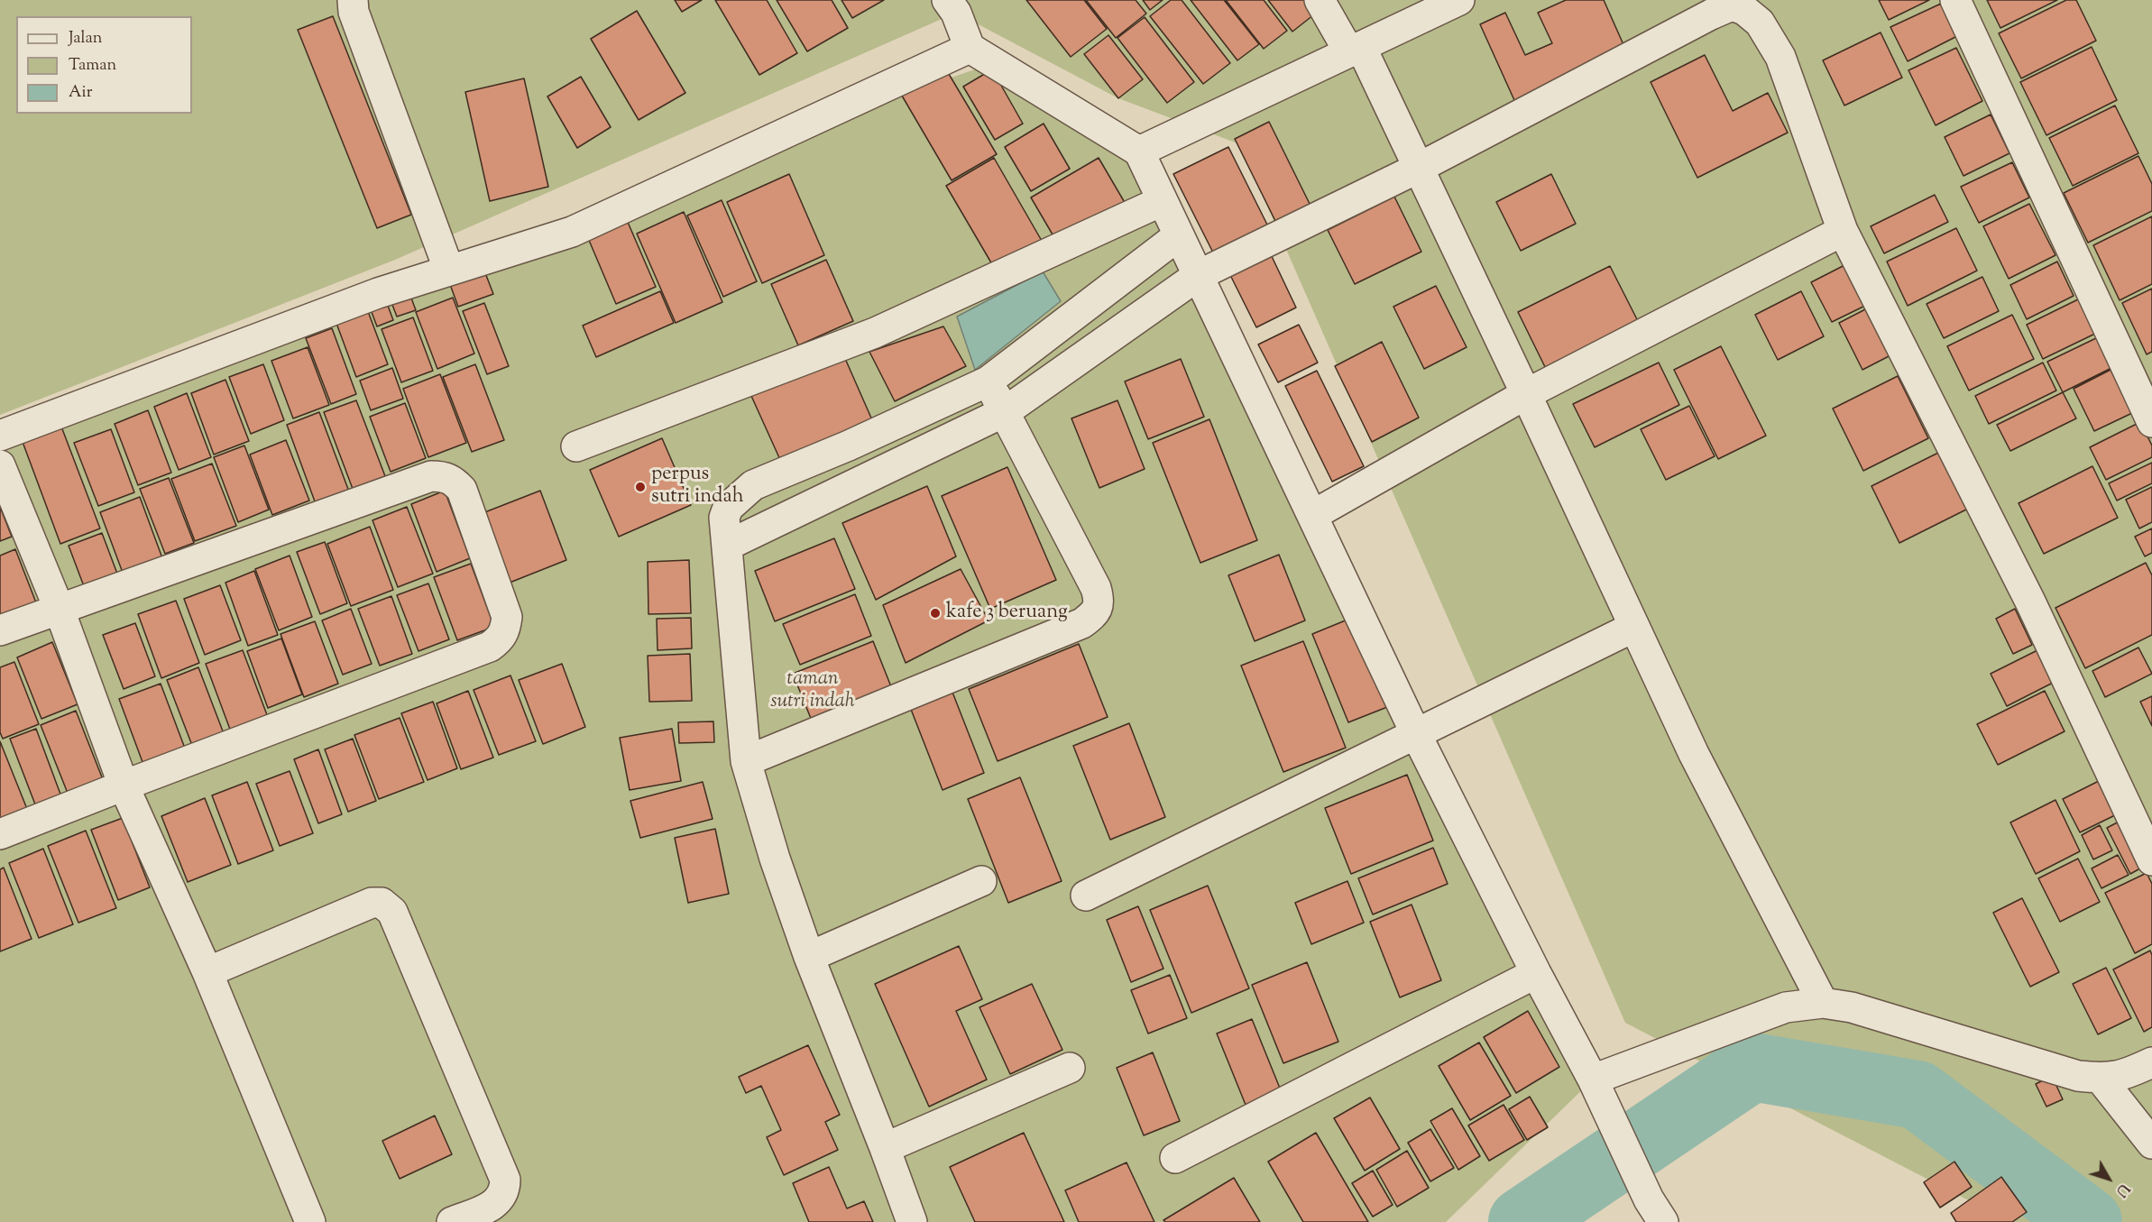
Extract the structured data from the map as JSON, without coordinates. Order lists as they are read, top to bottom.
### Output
{
  "parks": ["taman sutri indah"],
  "places": ["perpus sutri indah", "kafe 3 beruang"],
  "legend": ["Jalan", "Taman", "Air"],
  "north": "bottom right"
}
